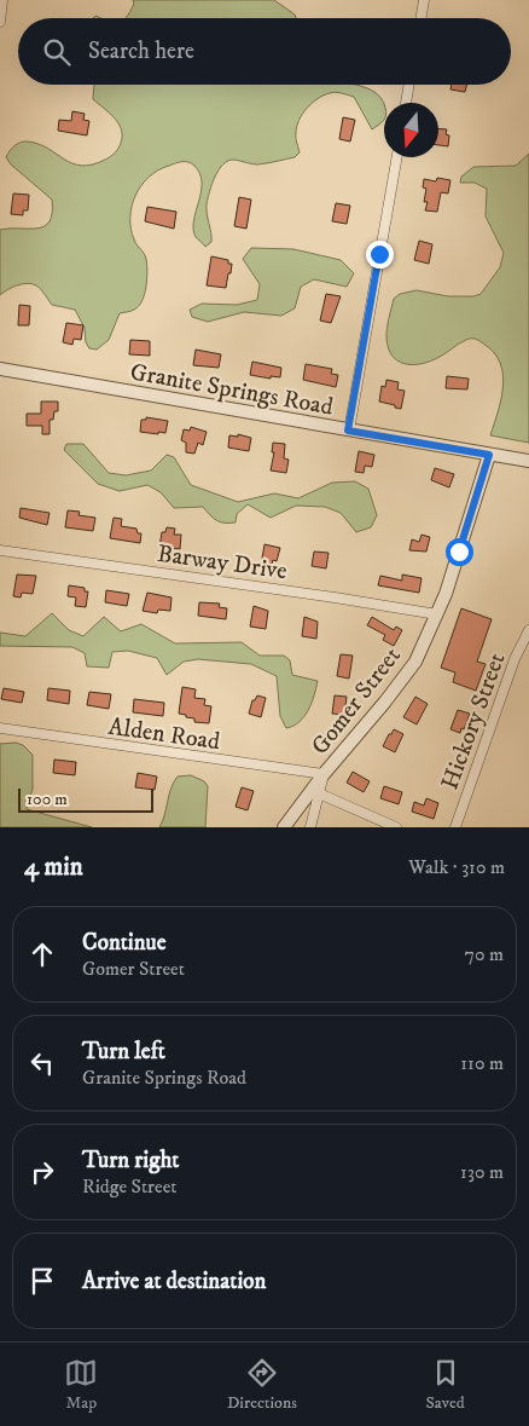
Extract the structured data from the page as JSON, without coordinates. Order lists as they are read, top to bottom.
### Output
{
  "streets": {
    "street": [
      "Granite Springs Road",
      "Barway Drive",
      "Gomer Street",
      "Hickory Street",
      "Alden Road"
    ]
  },
  "crossings": [
    ["Granite Springs Road", "Gomer Street"],
    ["Barway Drive", "Gomer Street"],
    ["Gomer Street", "Alden Road"]
  ],
  "scale_bar": "100 m",
  "north": "bottom",
  "page": {
    "search": "Search here",
    "scale": "100 m",
    "heading": ["4 min", "Walk · 310 m"],
    "list": [
      ["Continue", "Gomer Street", "70 m"],
      ["Turn left", "Granite Springs Road", "110 m"],
      ["Turn right", "Ridge Street", "130 m"],
      "Arrive at destination"
    ],
    "nav": ["Map", "Directions", "Saved"]
  }
}
